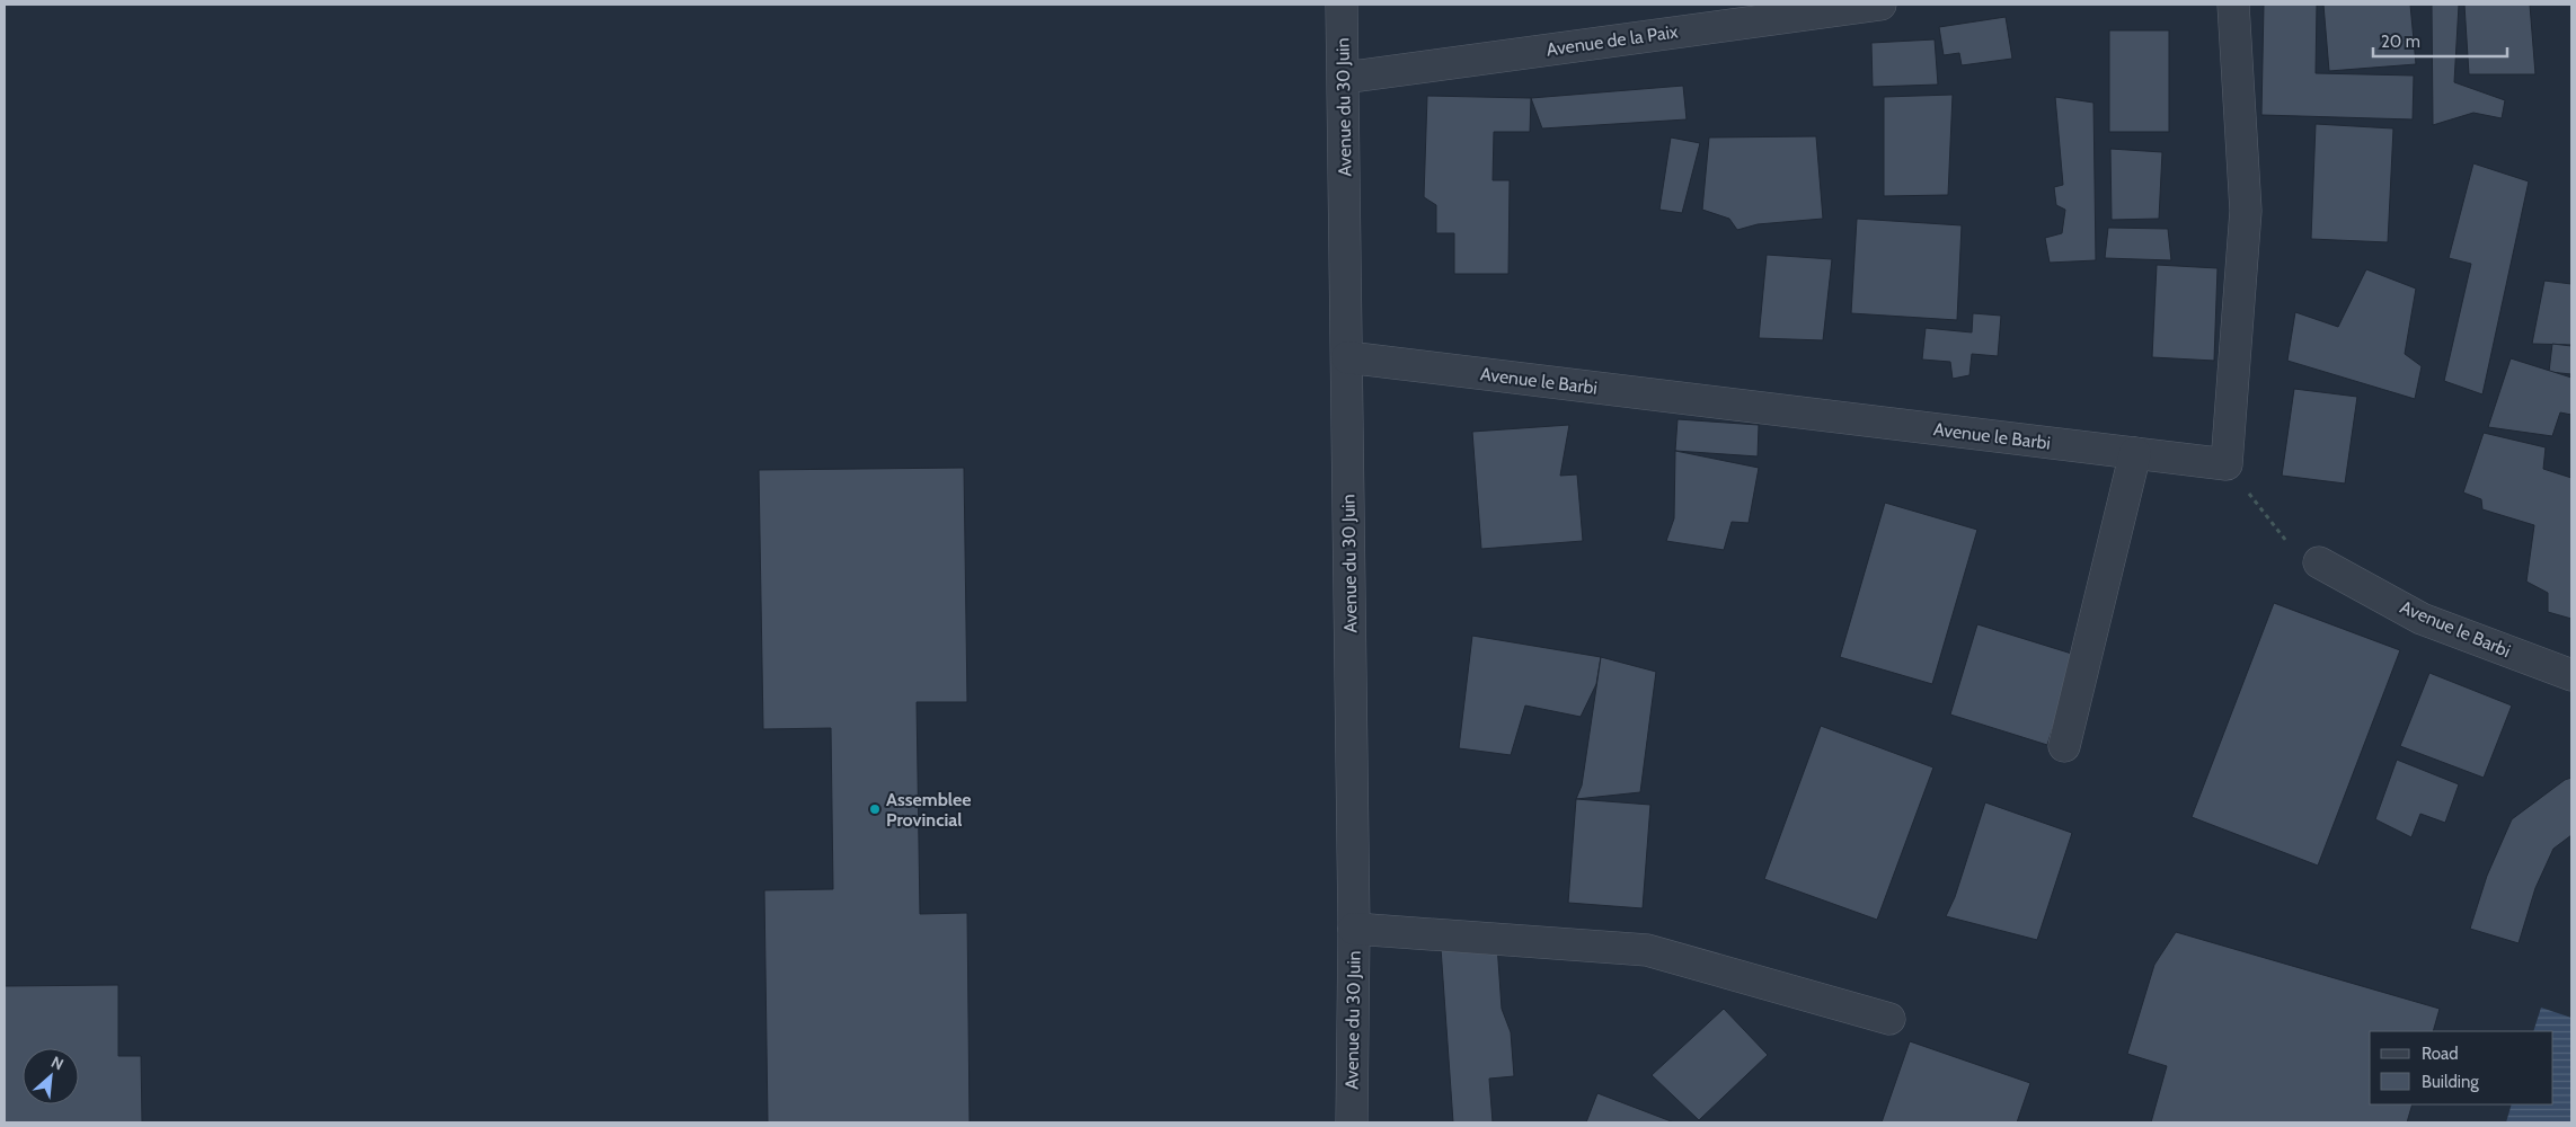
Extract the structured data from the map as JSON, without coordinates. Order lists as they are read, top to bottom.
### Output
{
  "streets": {
    "street": ["Avenue de la Paix", "Avenue du 30 Juin", "Avenue le Barbi"]
  },
  "crossings": [
    ["Avenue de la Paix", "Avenue du 30 Juin"],
    ["Avenue du 30 Juin", "Avenue le Barbi"]
  ],
  "places": ["Assemblee Provincial"],
  "legend": ["Road", "Building"],
  "scale_bar": "20 m",
  "north": "top right"
}
